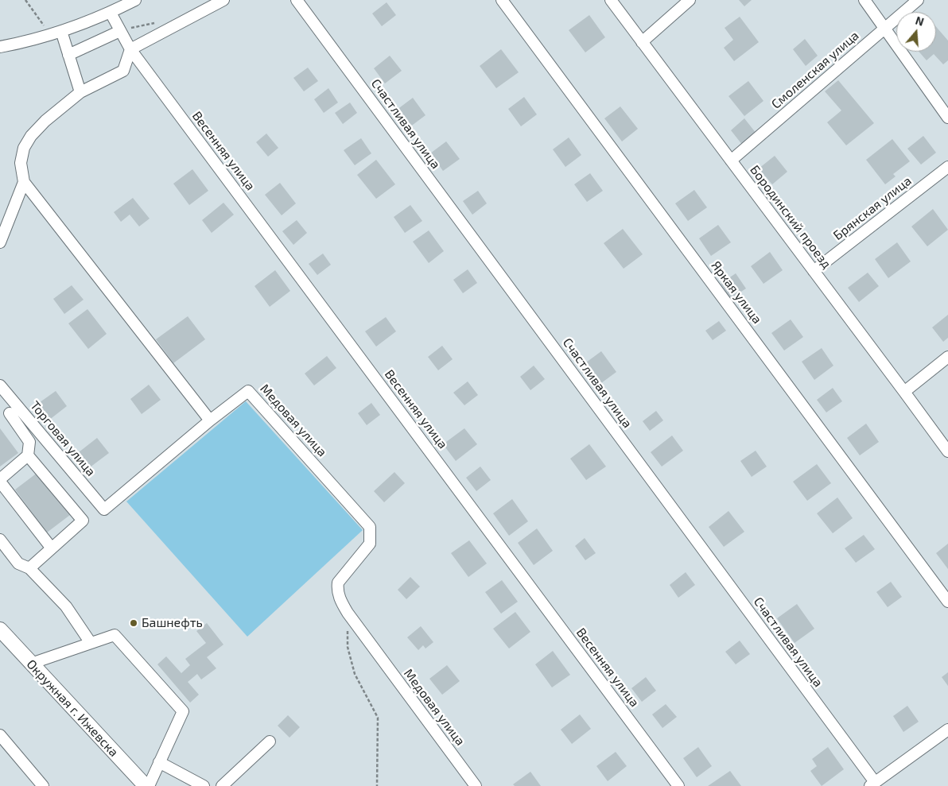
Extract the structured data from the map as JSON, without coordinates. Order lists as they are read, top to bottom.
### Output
{
  "streets": {
    "main road": ["Окружная г. Ижевска"],
    "street": [
      "Смоленская улица",
      "Счастливая улица",
      "Весенняя улица",
      "Брянская улица",
      "Бородинский проезд",
      "Яркая улица",
      "Медовая улица",
      "Торговая улица"
    ]
  },
  "crossings": [
    ["Смоленская улица", "Бородинский проезд"],
    ["Брянская улица", "Бородинский проезд"],
    ["Медовая улица", "Торговая улица"]
  ],
  "places": ["Башнефть"],
  "north": "top"
}
